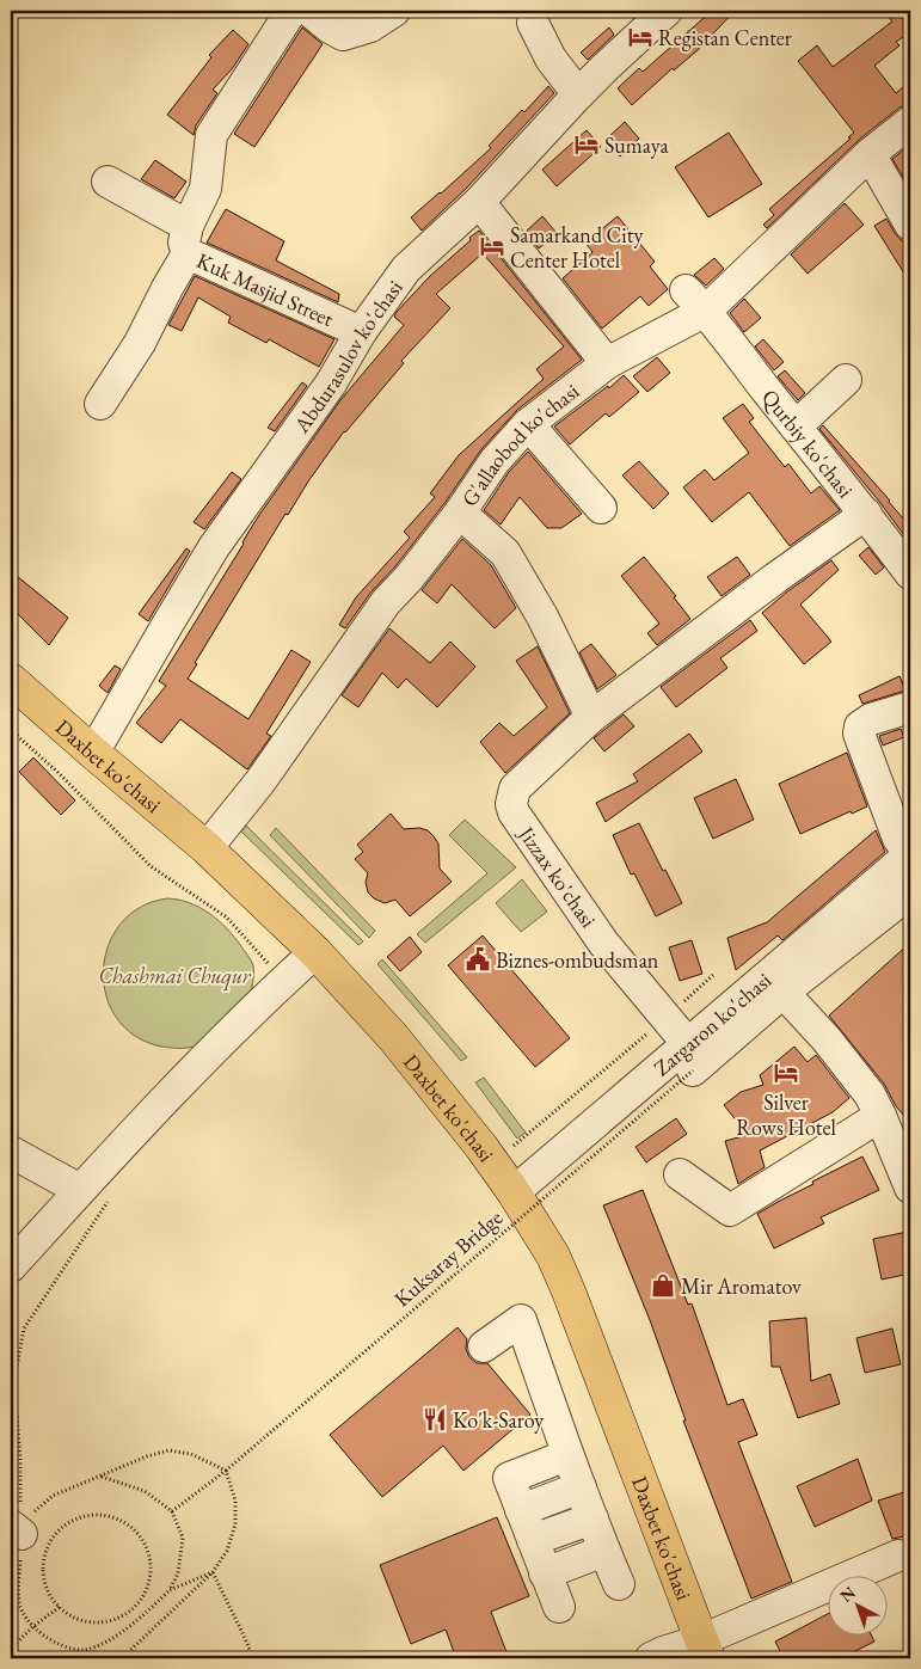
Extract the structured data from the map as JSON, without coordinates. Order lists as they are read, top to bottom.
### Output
{
  "streets": {
    "main road": ["Daxbet ko'chasi"],
    "street": [
      "Kuk Masjid Street",
      "Abdurasulov ko'chasi",
      "Qurbiy ko'chasi",
      "G'allaobod ko'chasi",
      "Jizzax ko'chasi",
      "Zargaron ko'chasi"
    ],
    "path": ["Kuksaray Bridge"]
  },
  "crossings": [
    ["Kuk Masjid Street", "Abdurasulov ko'chasi"],
    ["Abdurasulov ko'chasi", "Daxbet ko'chasi"],
    ["Qurbiy ko'chasi", "G'allaobod ko'chasi"],
    ["G'allaobod ko'chasi", "Daxbet ko'chasi"],
    ["Daxbet ko'chasi", "Zargaron ko'chasi"],
    ["Jizzax ko'chasi", "Zargaron ko'chasi"],
    ["Jizzax ko'chasi", "Kuksaray Bridge"],
    ["Zargaron ko'chasi", "Kuksaray Bridge"]
  ],
  "parks": ["Chashmai Chuqur"],
  "places": {
    "hotel": [
      "Registan Center",
      "Sumaya",
      "Samarkand City Center Hotel",
      "Silver Rows Hotel"
    ],
    "public building": ["Biznes-ombudsman"],
    "shop": ["Mir Aromatov"],
    "restaurant": ["Ko'k-Saroy"]
  },
  "north": "top left"
}
